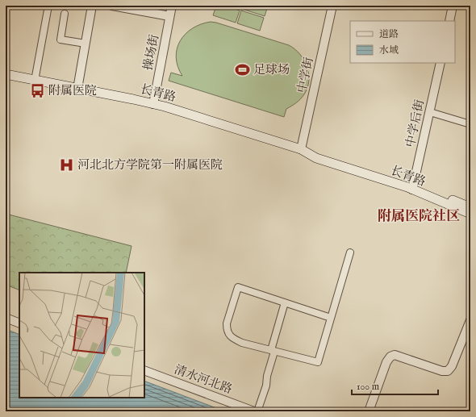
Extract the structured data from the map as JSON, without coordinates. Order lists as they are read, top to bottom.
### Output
{
  "streets": {
    "main road": ["长青路"],
    "street": [
      "操场街",
      "中学街",
      "中学后街",
      "清水河北路"
    ]
  },
  "crossings": [
    ["操场街", "长青路"],
    ["中学街", "长青路"],
    ["长青路", "中学后街"]
  ],
  "districts": ["附属医院社区"],
  "places": {
    "sports": ["足球场"],
    "bus stop": ["附属医院"],
    "hospital": ["河北北方学院第一附属医院"]
  },
  "legend": ["道路", "水域"],
  "scale_bar": "100 m"
}
